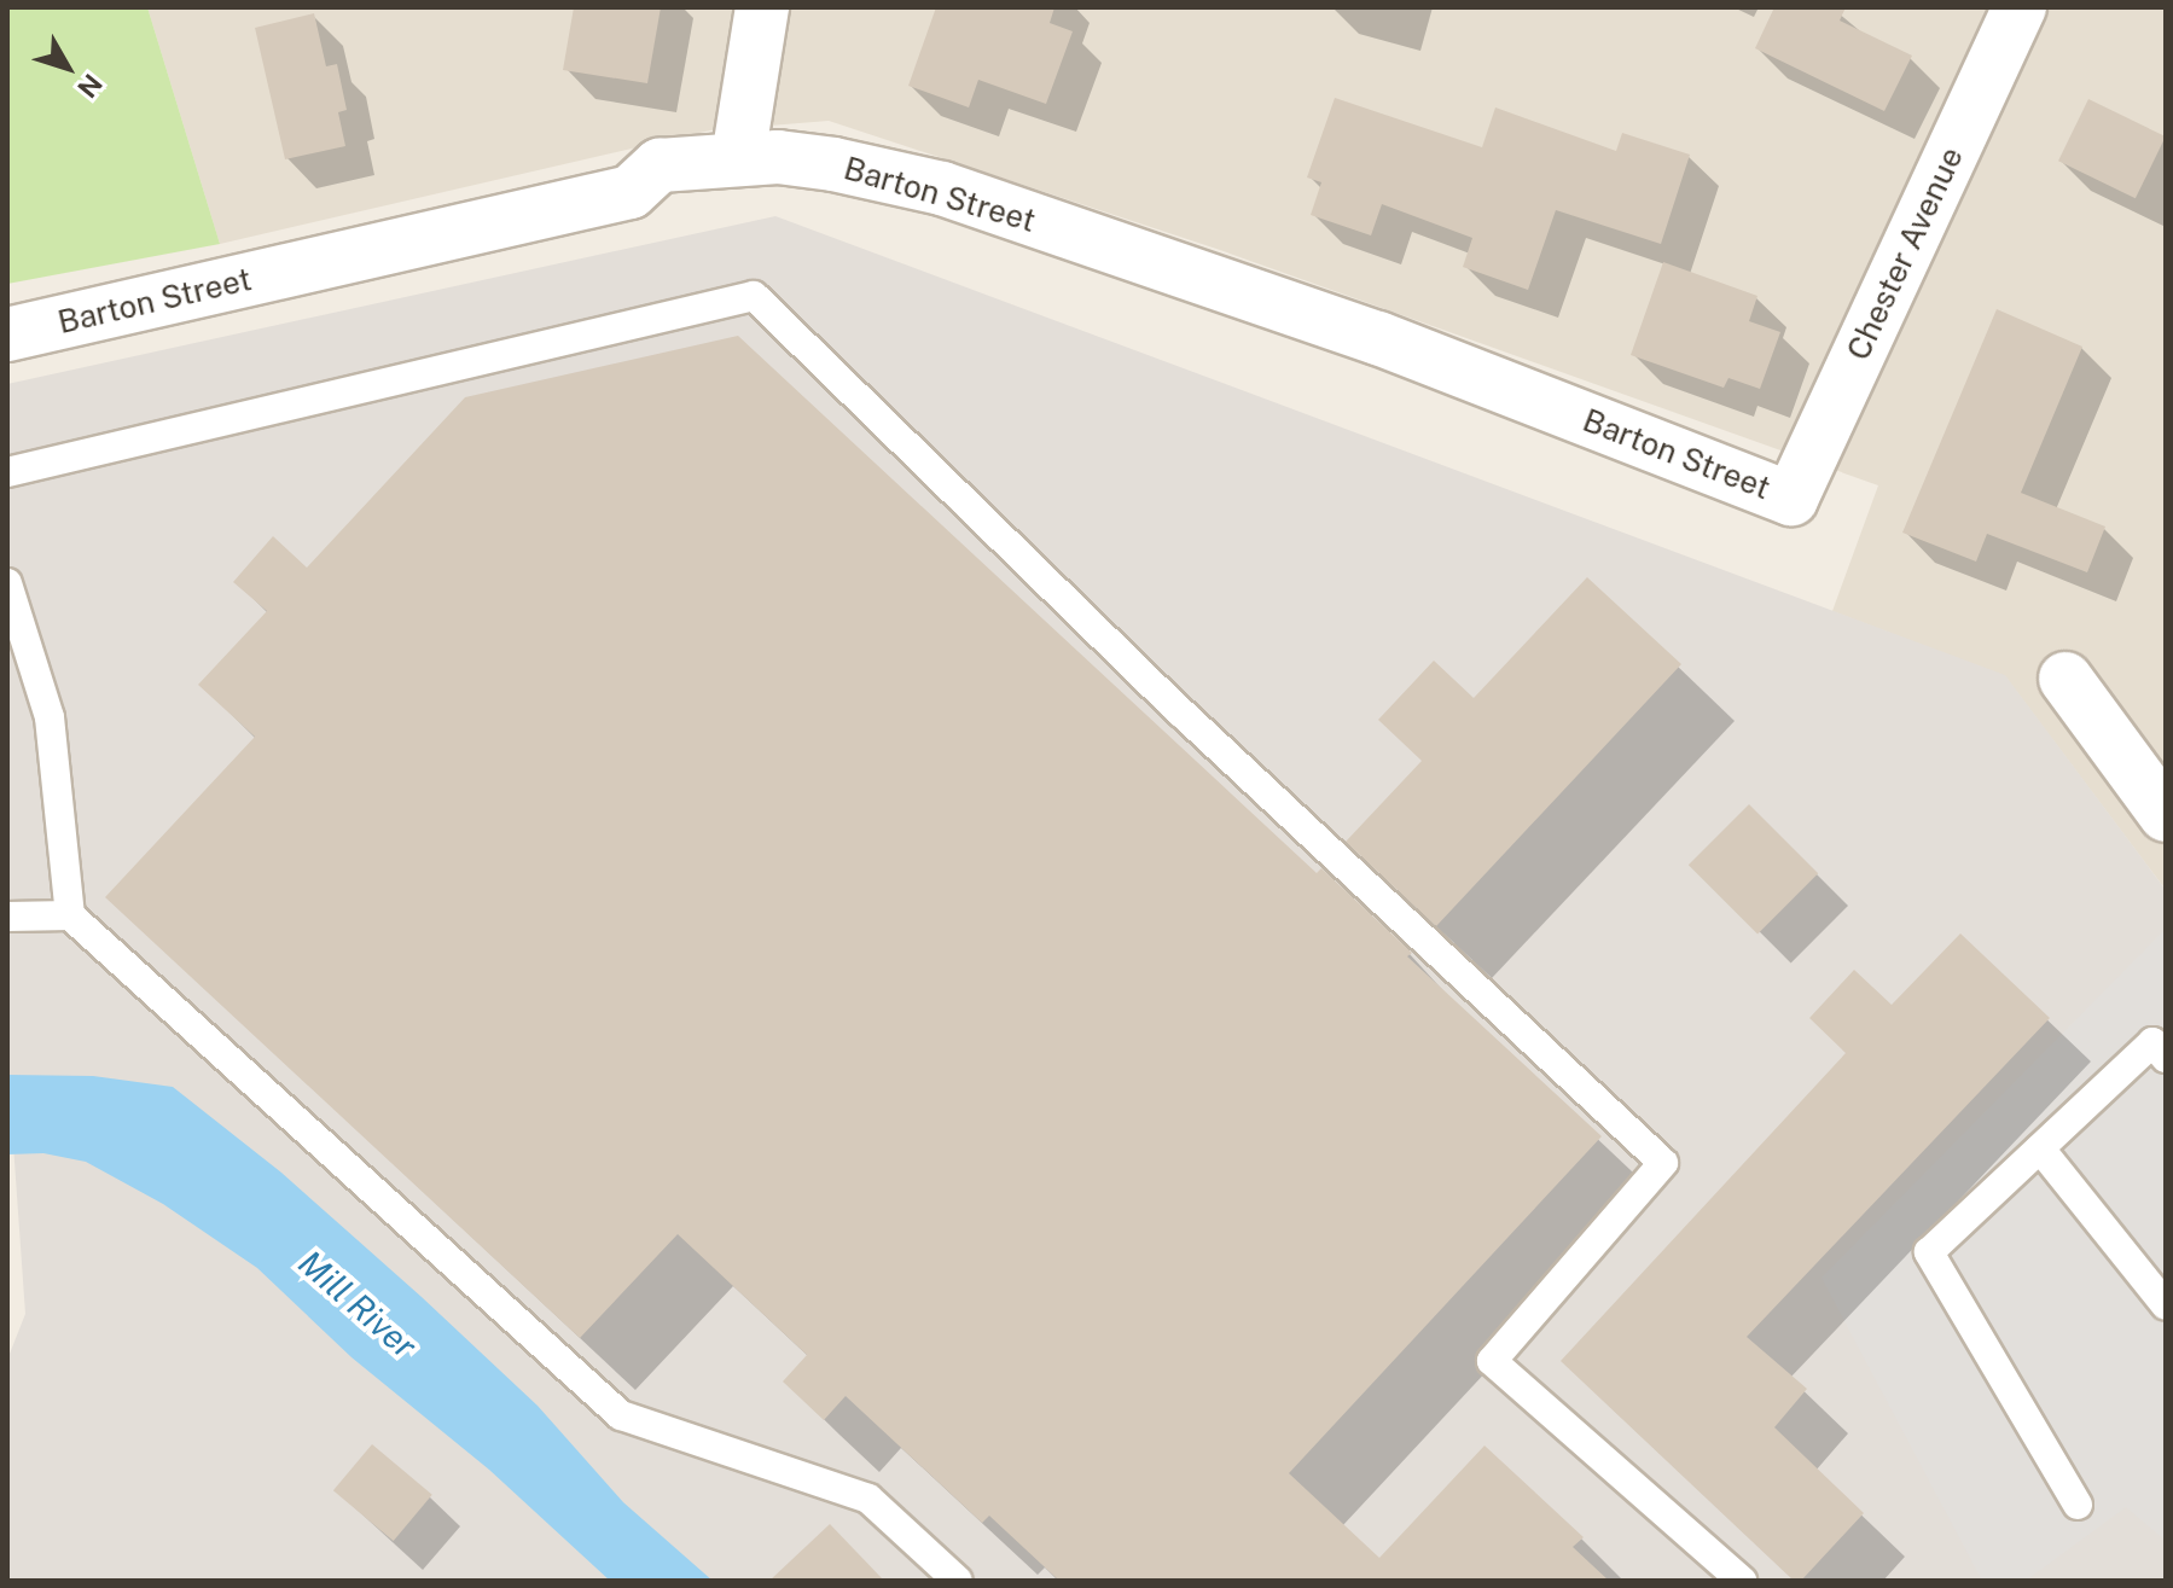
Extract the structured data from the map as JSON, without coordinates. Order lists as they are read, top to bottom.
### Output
{
  "streets": {
    "street": ["Barton Street", "Chester Avenue"]
  },
  "crossings": [
    ["Barton Street", "Chester Avenue"]
  ],
  "water": ["Mill River"],
  "north": "bottom right"
}
